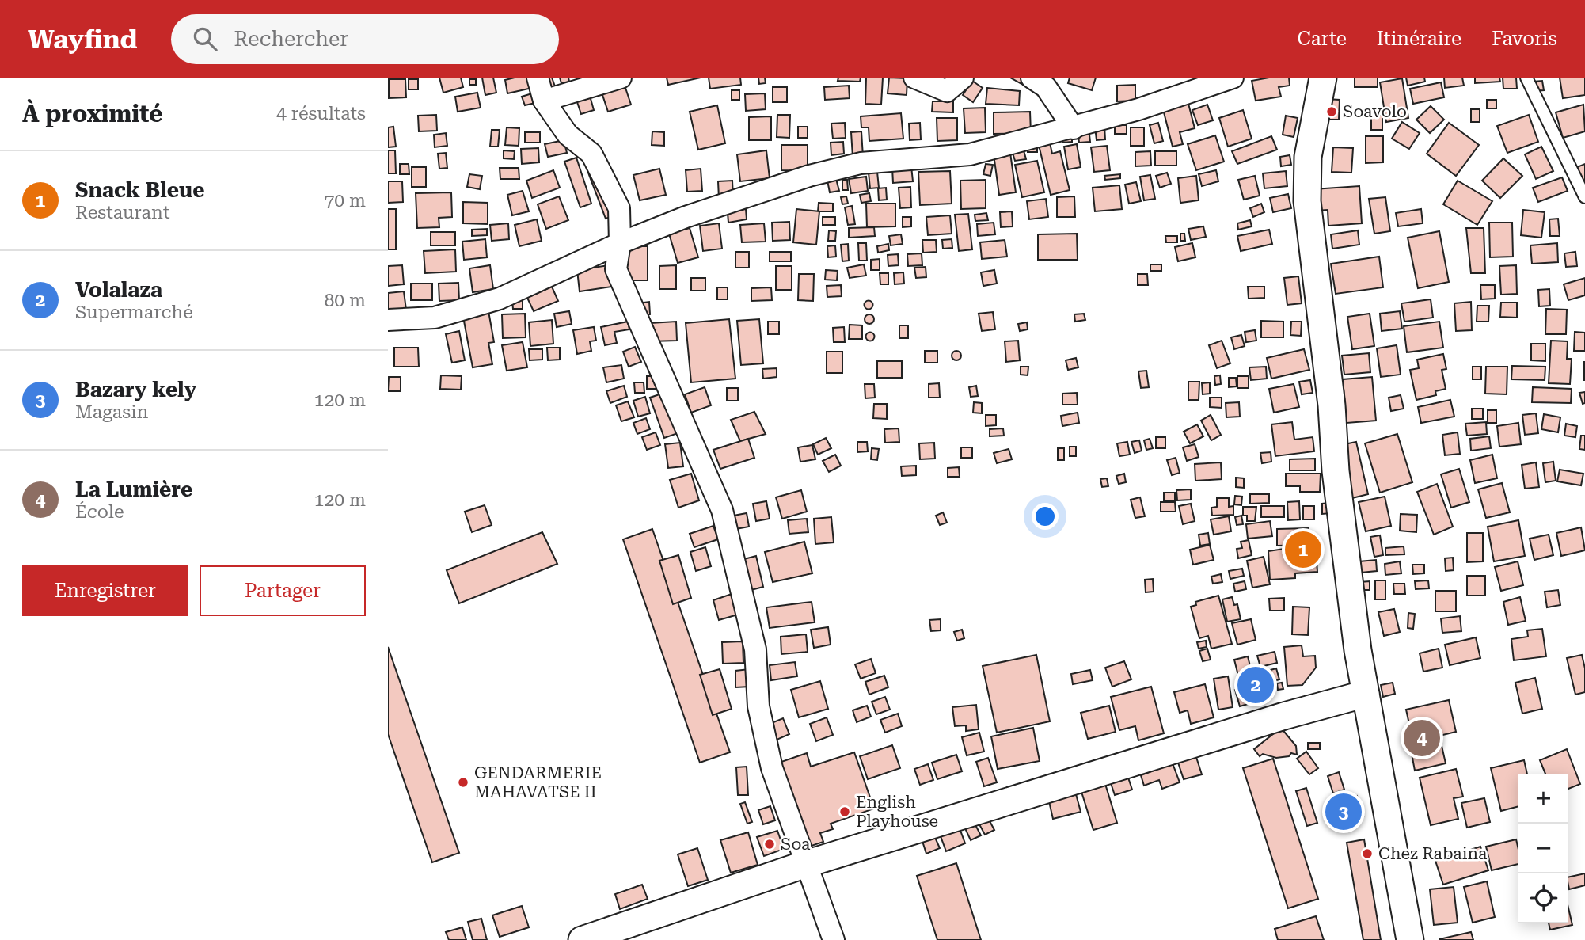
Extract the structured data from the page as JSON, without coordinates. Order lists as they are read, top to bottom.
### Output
{
  "places": [
    "Soavolo",
    "GENDARMERIE MAHAVATSE II",
    "English Playhouse",
    "Soa",
    "Chez Rabaina"
  ],
  "page": {
    "header": "Wayfind",
    "search": "Rechercher",
    "nav": ["Carte", "Itinéraire", "Favoris"],
    "heading": ["À proximité", "4 résultats"],
    "list": [
      {
        "mark": "1",
        "name": "Snack Bleue",
        "note": "Restaurant",
        "value": "70 m"
      },
      {
        "mark": "2",
        "name": "Volalaza",
        "note": "Supermarché",
        "value": "80 m"
      },
      {
        "mark": "3",
        "name": "Bazary kely",
        "note": "Magasin",
        "value": "120 m"
      },
      {
        "mark": "4",
        "name": "La Lumière",
        "note": "École",
        "value": "120 m"
      }
    ],
    "pins": [
      "1",
      "2",
      "4",
      "3"
    ],
    "buttons": ["Enregistrer", "Partager"],
    "map_buttons": ["+", "−"]
  }
}
